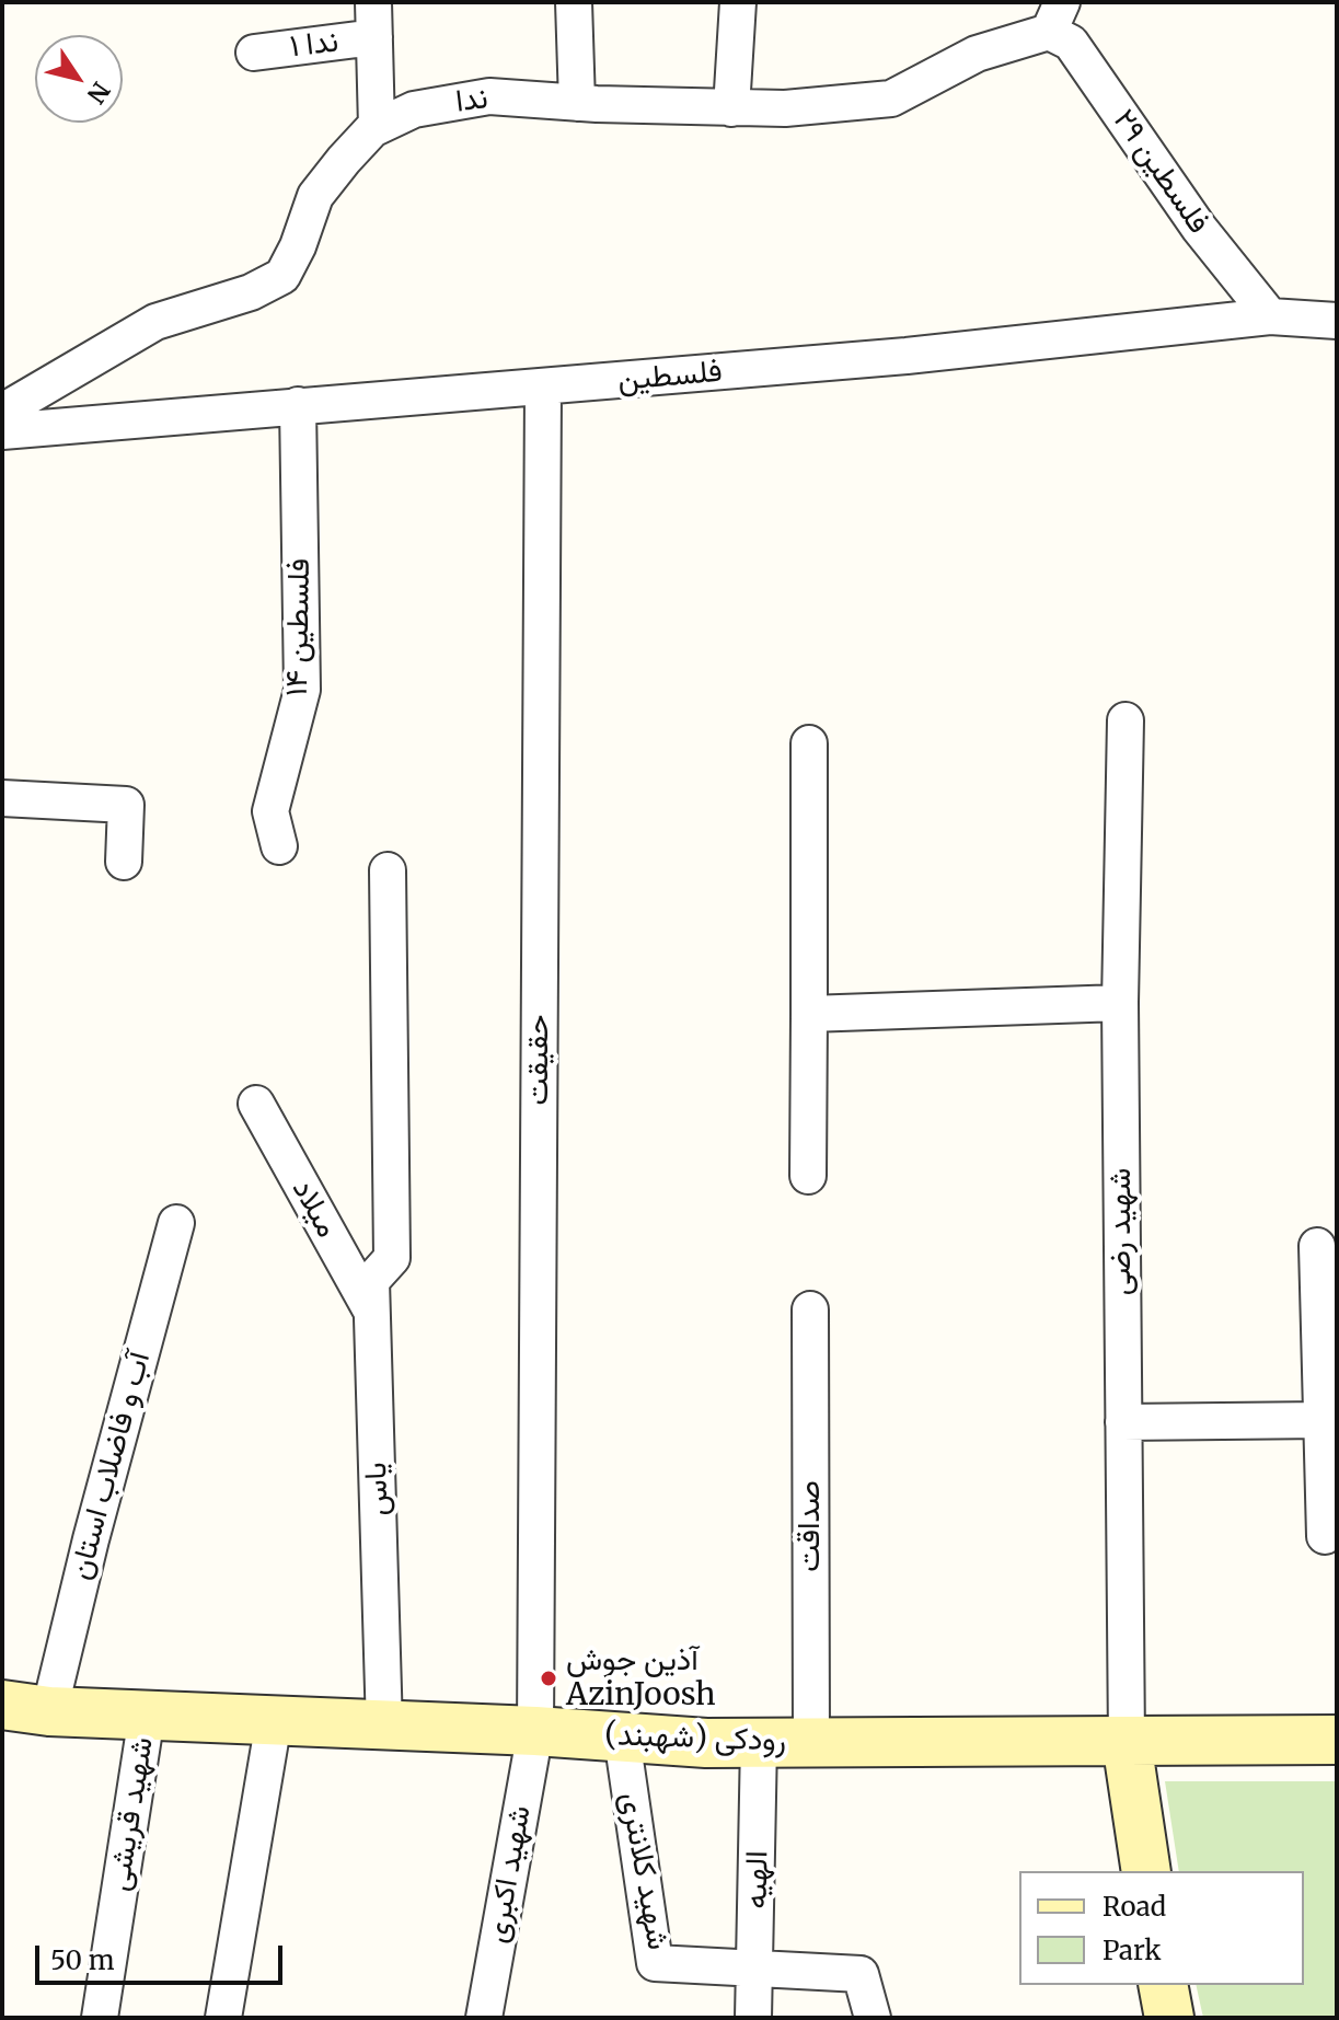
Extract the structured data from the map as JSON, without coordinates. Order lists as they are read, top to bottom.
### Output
{
  "streets": {
    "main road": ["رودکی (شهبند)"],
    "street": [
      "ندا ۱",
      "ندا",
      "فلسطین ۲۹",
      "فلسطین",
      "فلسطین ۱۴",
      "حقیقت",
      "میلاد",
      "شهید رضی",
      "آب و فاضلاب استان",
      "یاس",
      "صداقت",
      "شهید قریشی",
      "شهید کلانتری",
      "شهید اکبری",
      "الهیه"
    ]
  },
  "crossings": [
    ["ندا", "فلسطین ۲۹"],
    ["فلسطین ۲۹", "فلسطین"],
    ["فلسطین", "فلسطین ۱۴"],
    ["فلسطین", "حقیقت"],
    ["حقیقت", "رودکی (شهبند)"],
    ["حقیقت", "شهید اکبری"],
    ["میلاد", "یاس"],
    ["شهید رضی", "رودکی (شهبند)"],
    ["آب و فاضلاب استان", "رودکی (شهبند)"],
    ["یاس", "رودکی (شهبند)"],
    ["صداقت", "رودکی (شهبند)"],
    ["رودکی (شهبند)", "شهید قریشی"],
    ["رودکی (شهبند)", "شهید کلانتری"],
    ["رودکی (شهبند)", "شهید اکبری"],
    ["رودکی (شهبند)", "الهیه"],
    ["شهید کلانتری", "الهیه"]
  ],
  "places": ["آذین جوش AzinJoosh"],
  "legend": ["Road", "Park"],
  "scale_bar": "50 m",
  "north": "bottom right"
}
